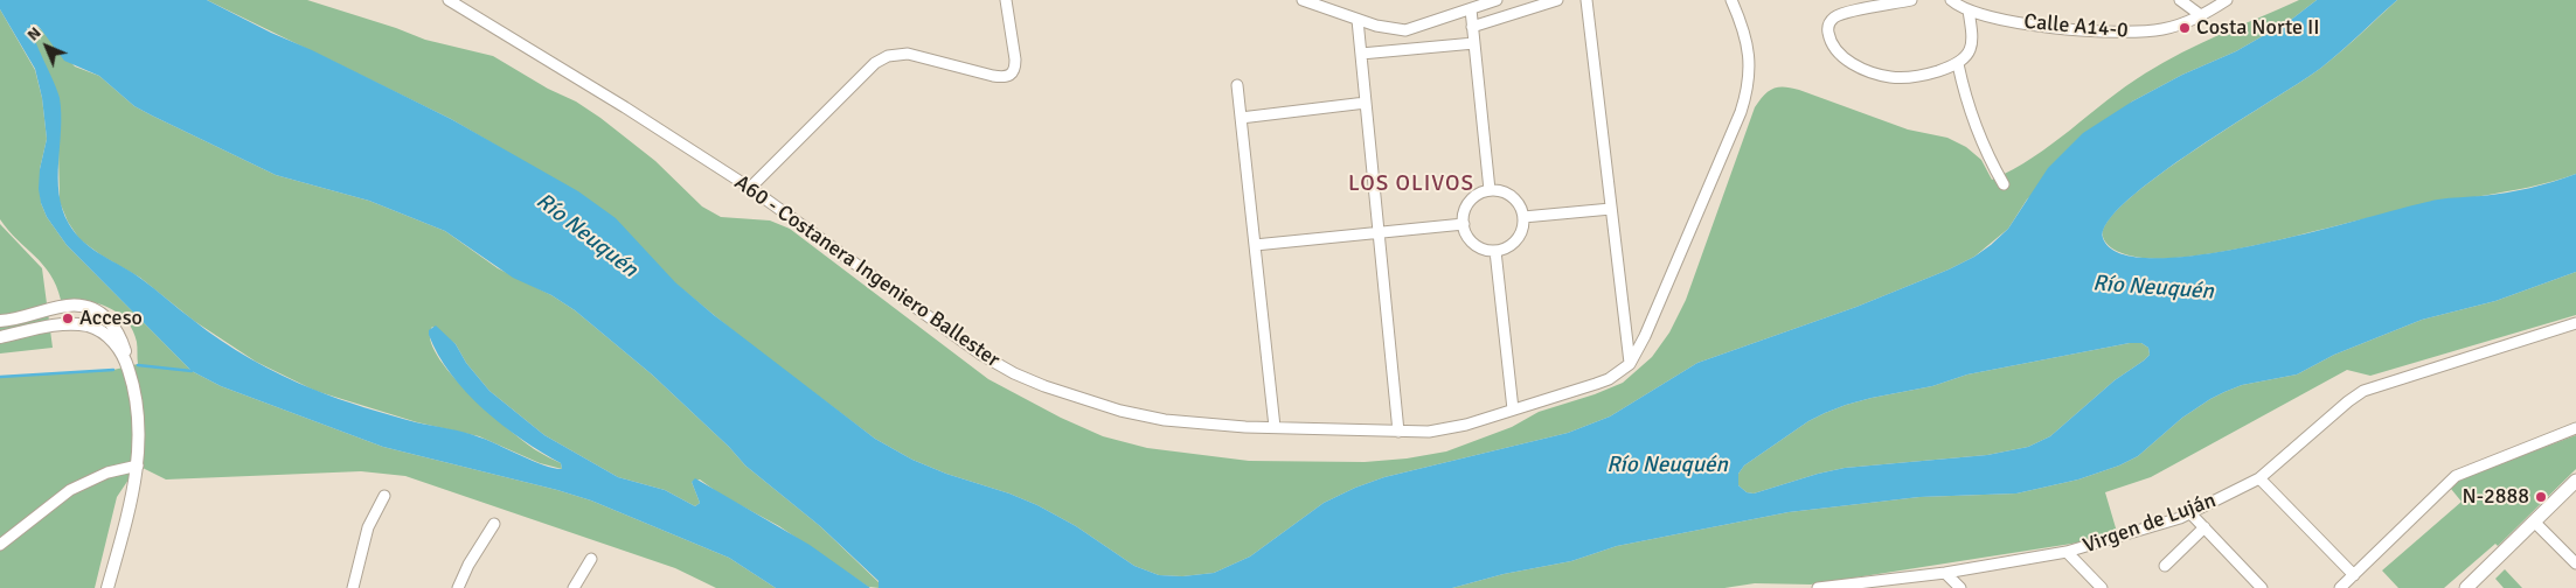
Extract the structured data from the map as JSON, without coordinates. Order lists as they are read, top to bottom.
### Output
{
  "streets": {
    "street": ["Calle A14-0", "A60 - Costanera Ingeniero Ballester", "Virgen de Luján"]
  },
  "districts": ["LOS OLIVOS"],
  "water": ["Río Neuquén"],
  "places": ["Costa Norte II", "Acceso", "N-2888"],
  "north": "top left"
}
